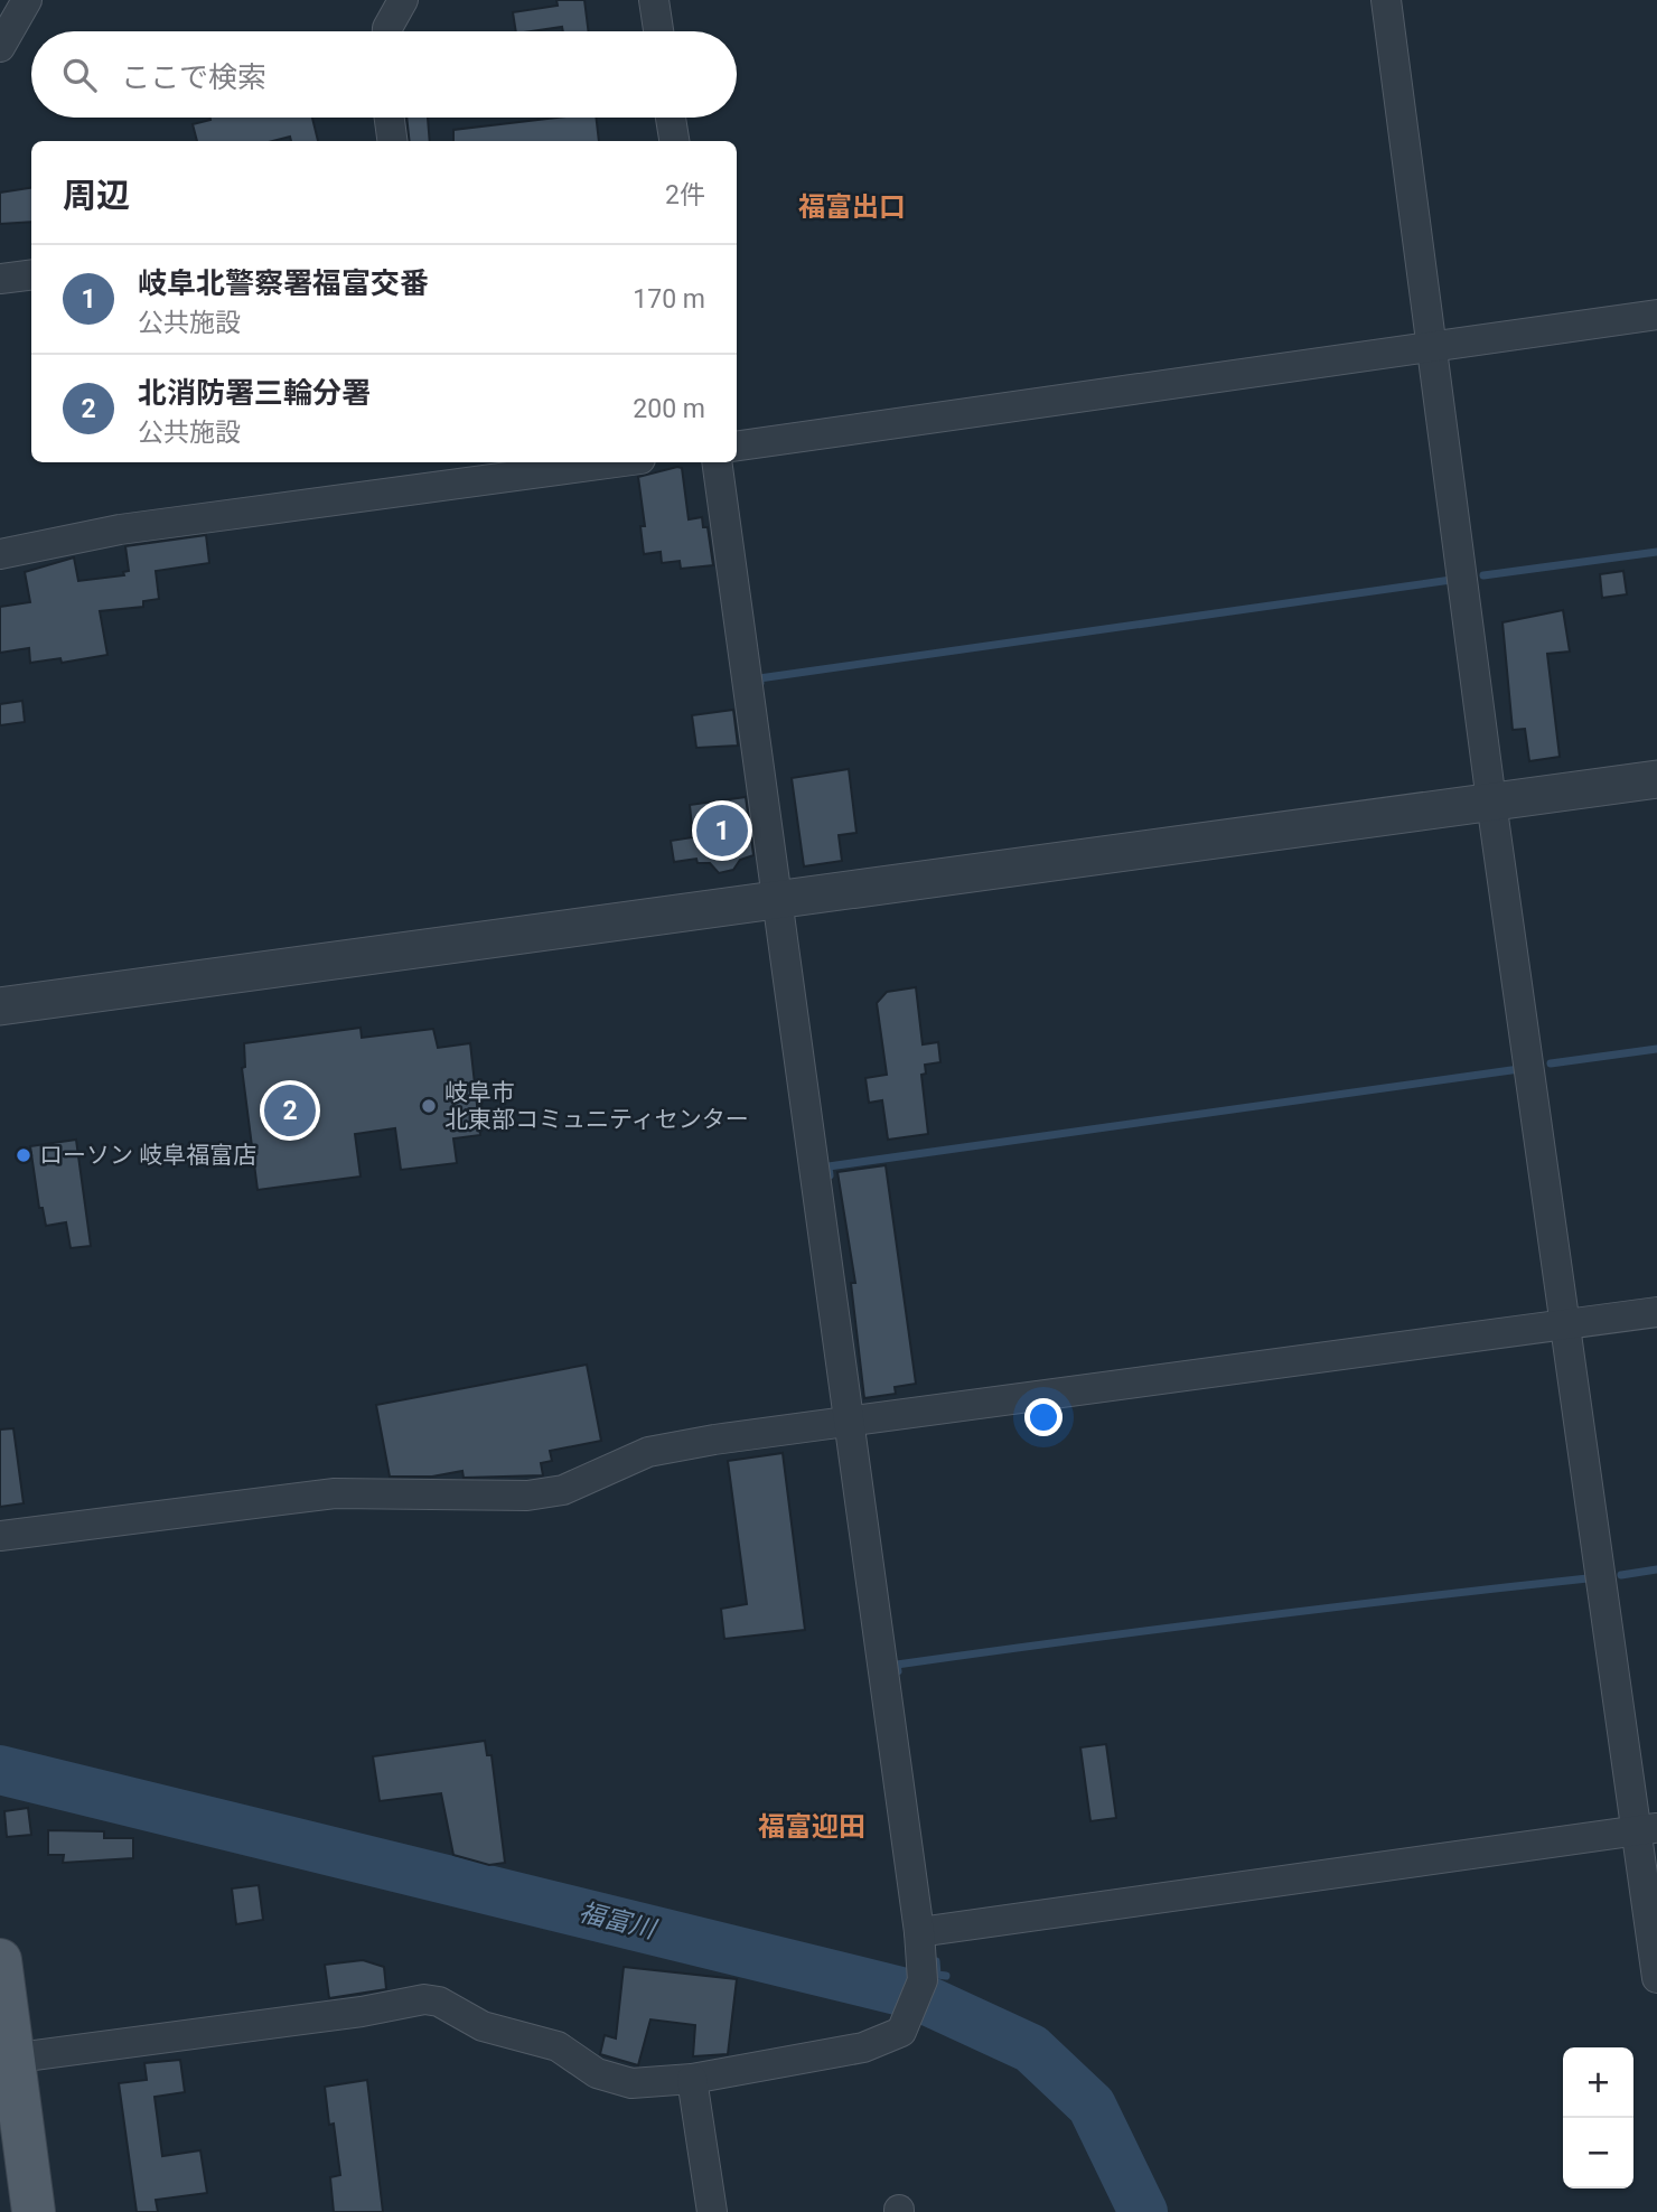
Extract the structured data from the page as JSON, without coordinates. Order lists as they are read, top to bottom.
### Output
{
  "districts": ["福富出口", "福富迎田"],
  "water": ["福富川"],
  "places": ["岐阜市 北東部コミュニティセンター", "ローソン 岐阜福富店"],
  "page": {
    "search": "ここで検索",
    "heading": ["周辺", "2件"],
    "list": [
      {
        "mark": "1",
        "name": "岐阜北警察署福富交番",
        "note": "公共施設",
        "value": "170 m"
      },
      {
        "mark": "2",
        "name": "北消防署三輪分署",
        "note": "公共施設",
        "value": "200 m"
      }
    ],
    "pins": ["1", "2"],
    "map_buttons": ["+", "−"]
  }
}
